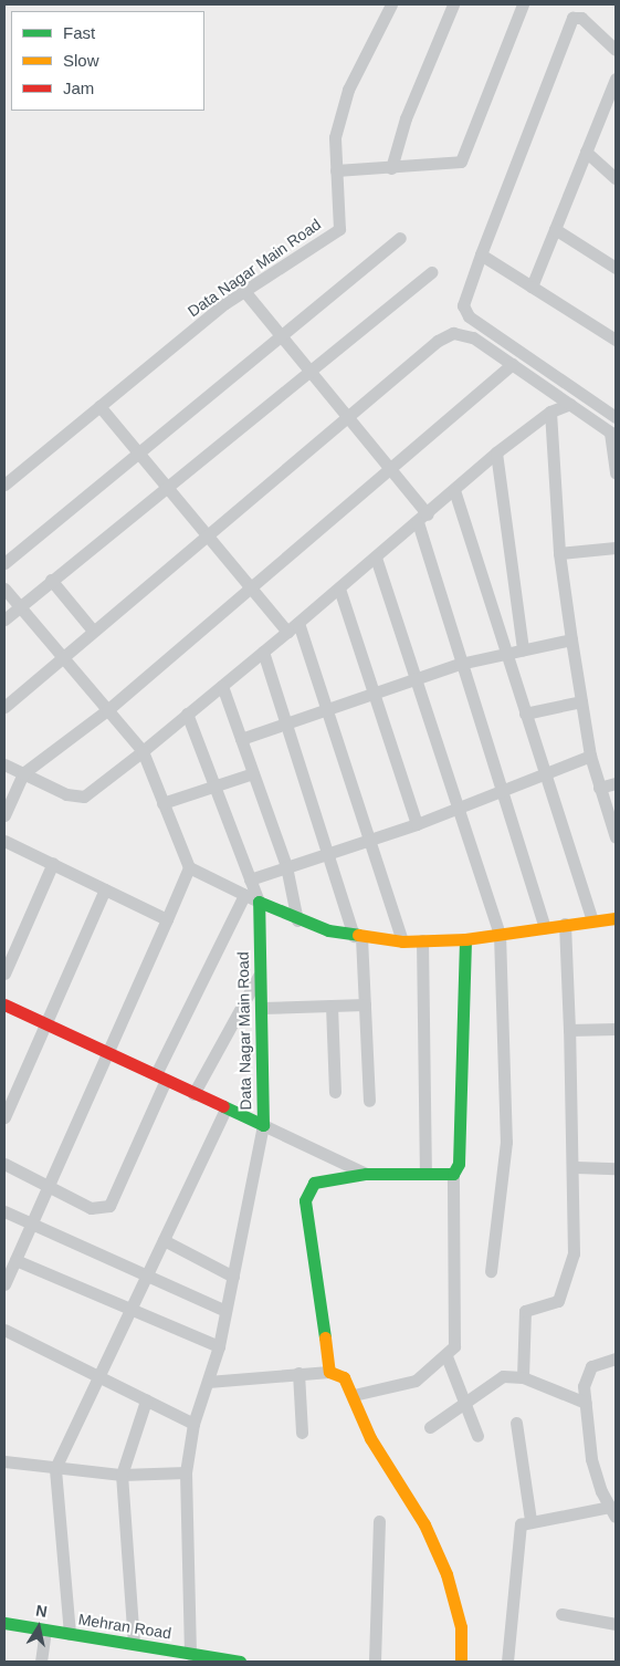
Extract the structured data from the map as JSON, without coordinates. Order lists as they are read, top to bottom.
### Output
{
  "streets": {
    "street": ["Data Nagar Main Road", "Mehran Road"]
  },
  "legend": ["Fast", "Slow", "Jam"],
  "north": "top"
}
